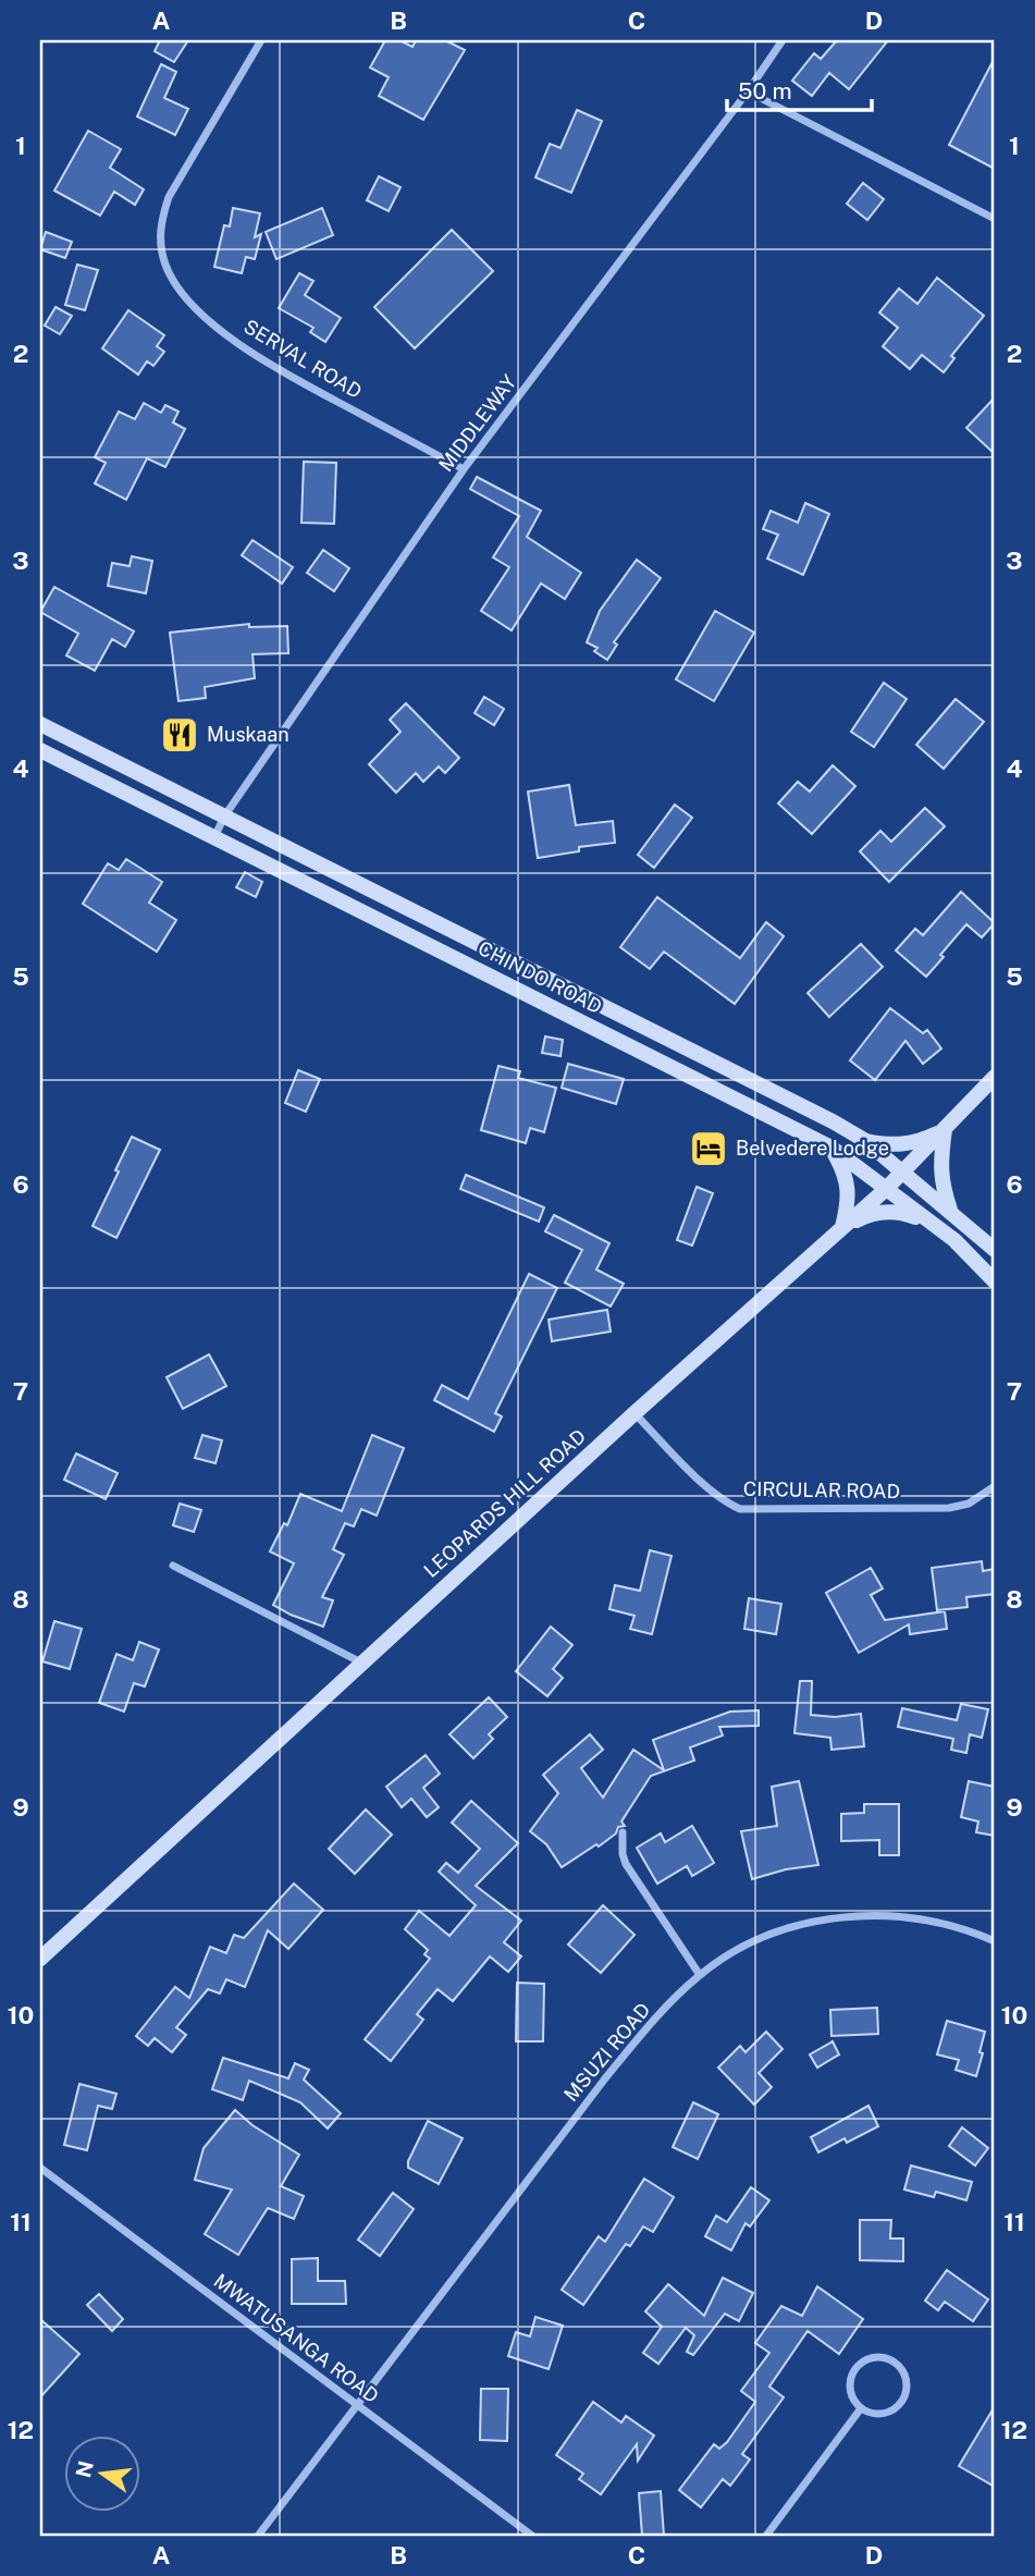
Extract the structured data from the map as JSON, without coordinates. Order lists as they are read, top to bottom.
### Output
{
  "streets": {
    "main road": ["CHINDO ROAD", "LEOPARDS HILL ROAD"],
    "street": [
      "SERVAL ROAD",
      "MIDDLEWAY",
      "CIRCULAR ROAD",
      "MSUZI ROAD",
      "MWATUSANGA ROAD"
    ]
  },
  "crossings": [
    ["SERVAL ROAD", "MIDDLEWAY"],
    ["MIDDLEWAY", "CHINDO ROAD"],
    ["CHINDO ROAD", "LEOPARDS HILL ROAD"],
    ["CIRCULAR ROAD", "LEOPARDS HILL ROAD"],
    ["MSUZI ROAD", "MWATUSANGA ROAD"]
  ],
  "places": {
    "restaurant": ["Muskaan"],
    "hotel": ["Belvedere Lodge"]
  },
  "scale_bar": "50 m",
  "north": "left",
  "grid": {
    "columns": [
      "A",
      "B",
      "C",
      "D"
    ],
    "rows": [
      "1",
      "2",
      "3",
      "4",
      "5",
      "6",
      "7",
      "8",
      "9",
      "10",
      "11",
      "12"
    ]
  }
}
